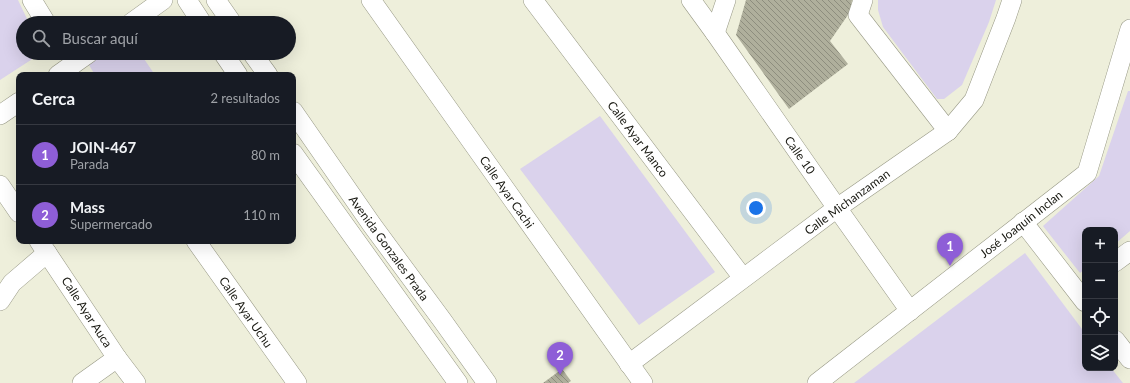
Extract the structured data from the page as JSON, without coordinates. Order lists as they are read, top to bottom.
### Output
{
  "streets": {
    "street": [
      "Calle Ayar Manco",
      "Calle 10",
      "Calle Ayar Cachi",
      "Calle Michanzaman",
      "José Joaquín Inclan",
      "Avenida Gonzales Prada",
      "Calle Ayar Auca",
      "Calle Ayar Uchu"
    ]
  },
  "crossings": [
    ["Calle Ayar Manco", "Calle Michanzaman"],
    ["Calle 10", "Calle Michanzaman"],
    ["Calle 10", "José Joaquín Inclan"],
    ["Calle Ayar Cachi", "Calle Michanzaman"]
  ],
  "page": {
    "search": "Buscar aquí",
    "heading": ["Cerca", "2 resultados"],
    "list": [
      {
        "mark": "1",
        "name": "JOIN-467",
        "note": "Parada",
        "value": "80 m"
      },
      {
        "mark": "2",
        "name": "Mass",
        "note": "Supermercado",
        "value": "110 m"
      }
    ],
    "map_buttons": ["+", "−"],
    "pins": ["1", "2"]
  }
}
